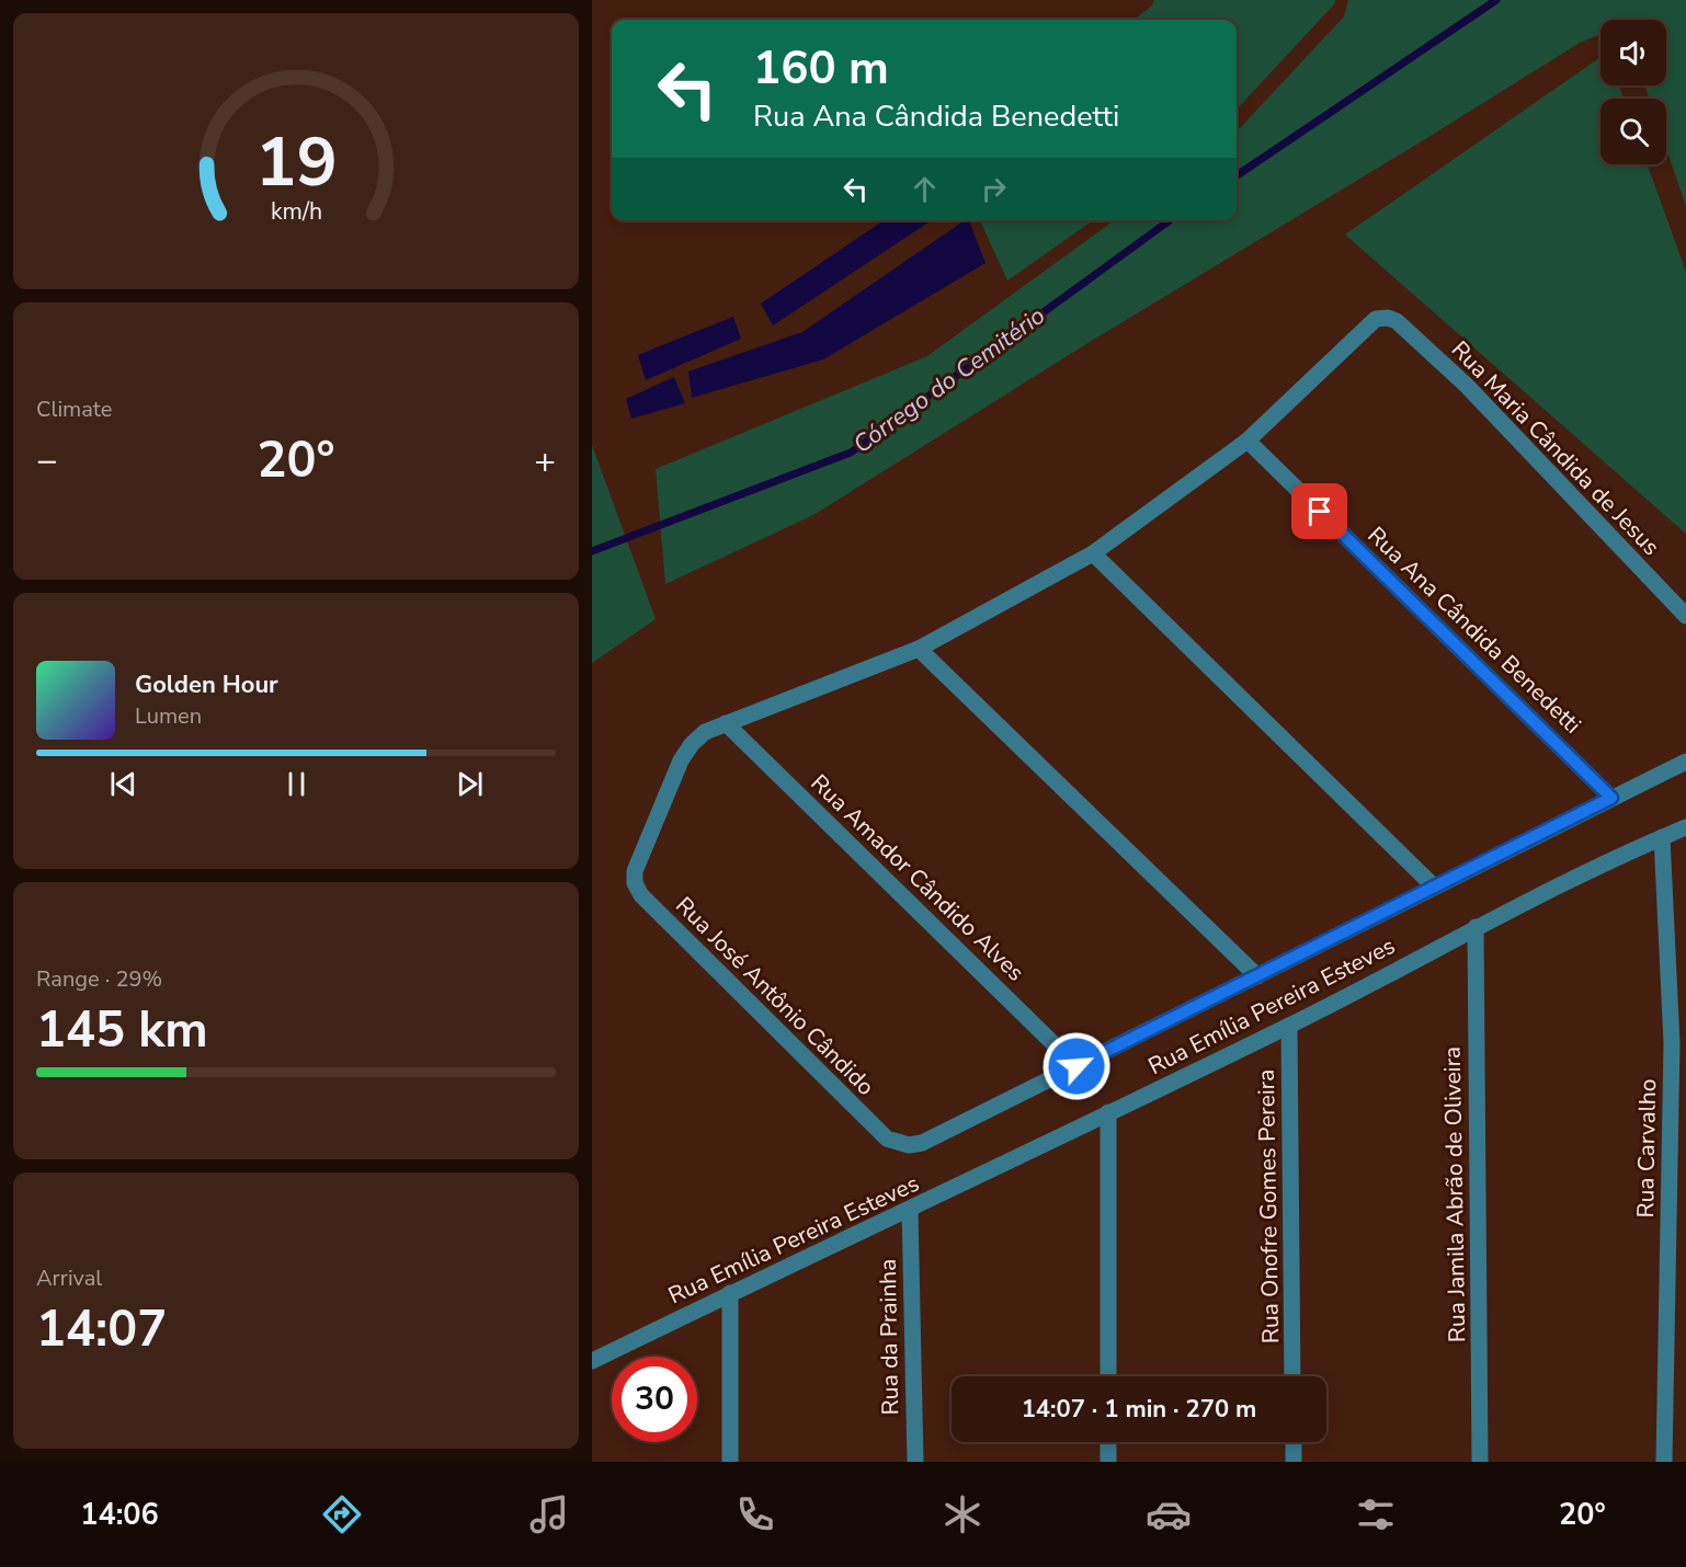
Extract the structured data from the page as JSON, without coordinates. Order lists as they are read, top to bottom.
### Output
{
  "streets": {
    "street": [
      "Rua Maria Cândida de Jesus",
      "Rua Ana Cândida Benedetti",
      "Rua Amador Cândido Alves",
      "Rua José Antônio Cândido",
      "Rua Emília Pereira Esteves",
      "Rua Carvalho",
      "Rua Jamila Abrão de Oliveira",
      "Rua Onofre Gomes Pereira",
      "Rua da Prainha"
    ]
  },
  "crossings": [
    ["Rua Maria Cândida de Jesus", "Rua Ana Cândida Benedetti"],
    ["Rua Amador Cândido Alves", "Rua José Antônio Cândido"],
    ["Rua Emília Pereira Esteves", "Rua Carvalho"],
    ["Rua Emília Pereira Esteves", "Rua Jamila Abrão de Oliveira"],
    ["Rua Emília Pereira Esteves", "Rua Onofre Gomes Pereira"],
    ["Rua Emília Pereira Esteves", "Rua da Prainha"]
  ],
  "water": ["Córrego do Cemitério"],
  "page": {
    "turn": ["160 m", "Rua Ana Cândida Benedetti"],
    "tile": [
      "Climate",
      ["Range · 29%", "145 km"],
      ["Arrival", "14:07"]
    ],
    "heat": ["−", "20°", "+"],
    "song": ["Golden Hour", "Lumen"],
    "limit": "30",
    "trip": "14:07 · 1 min · 270 m",
    "tabs": ["14:06", "20°"],
    "gauge": ["19", "km/h"]
  }
}
